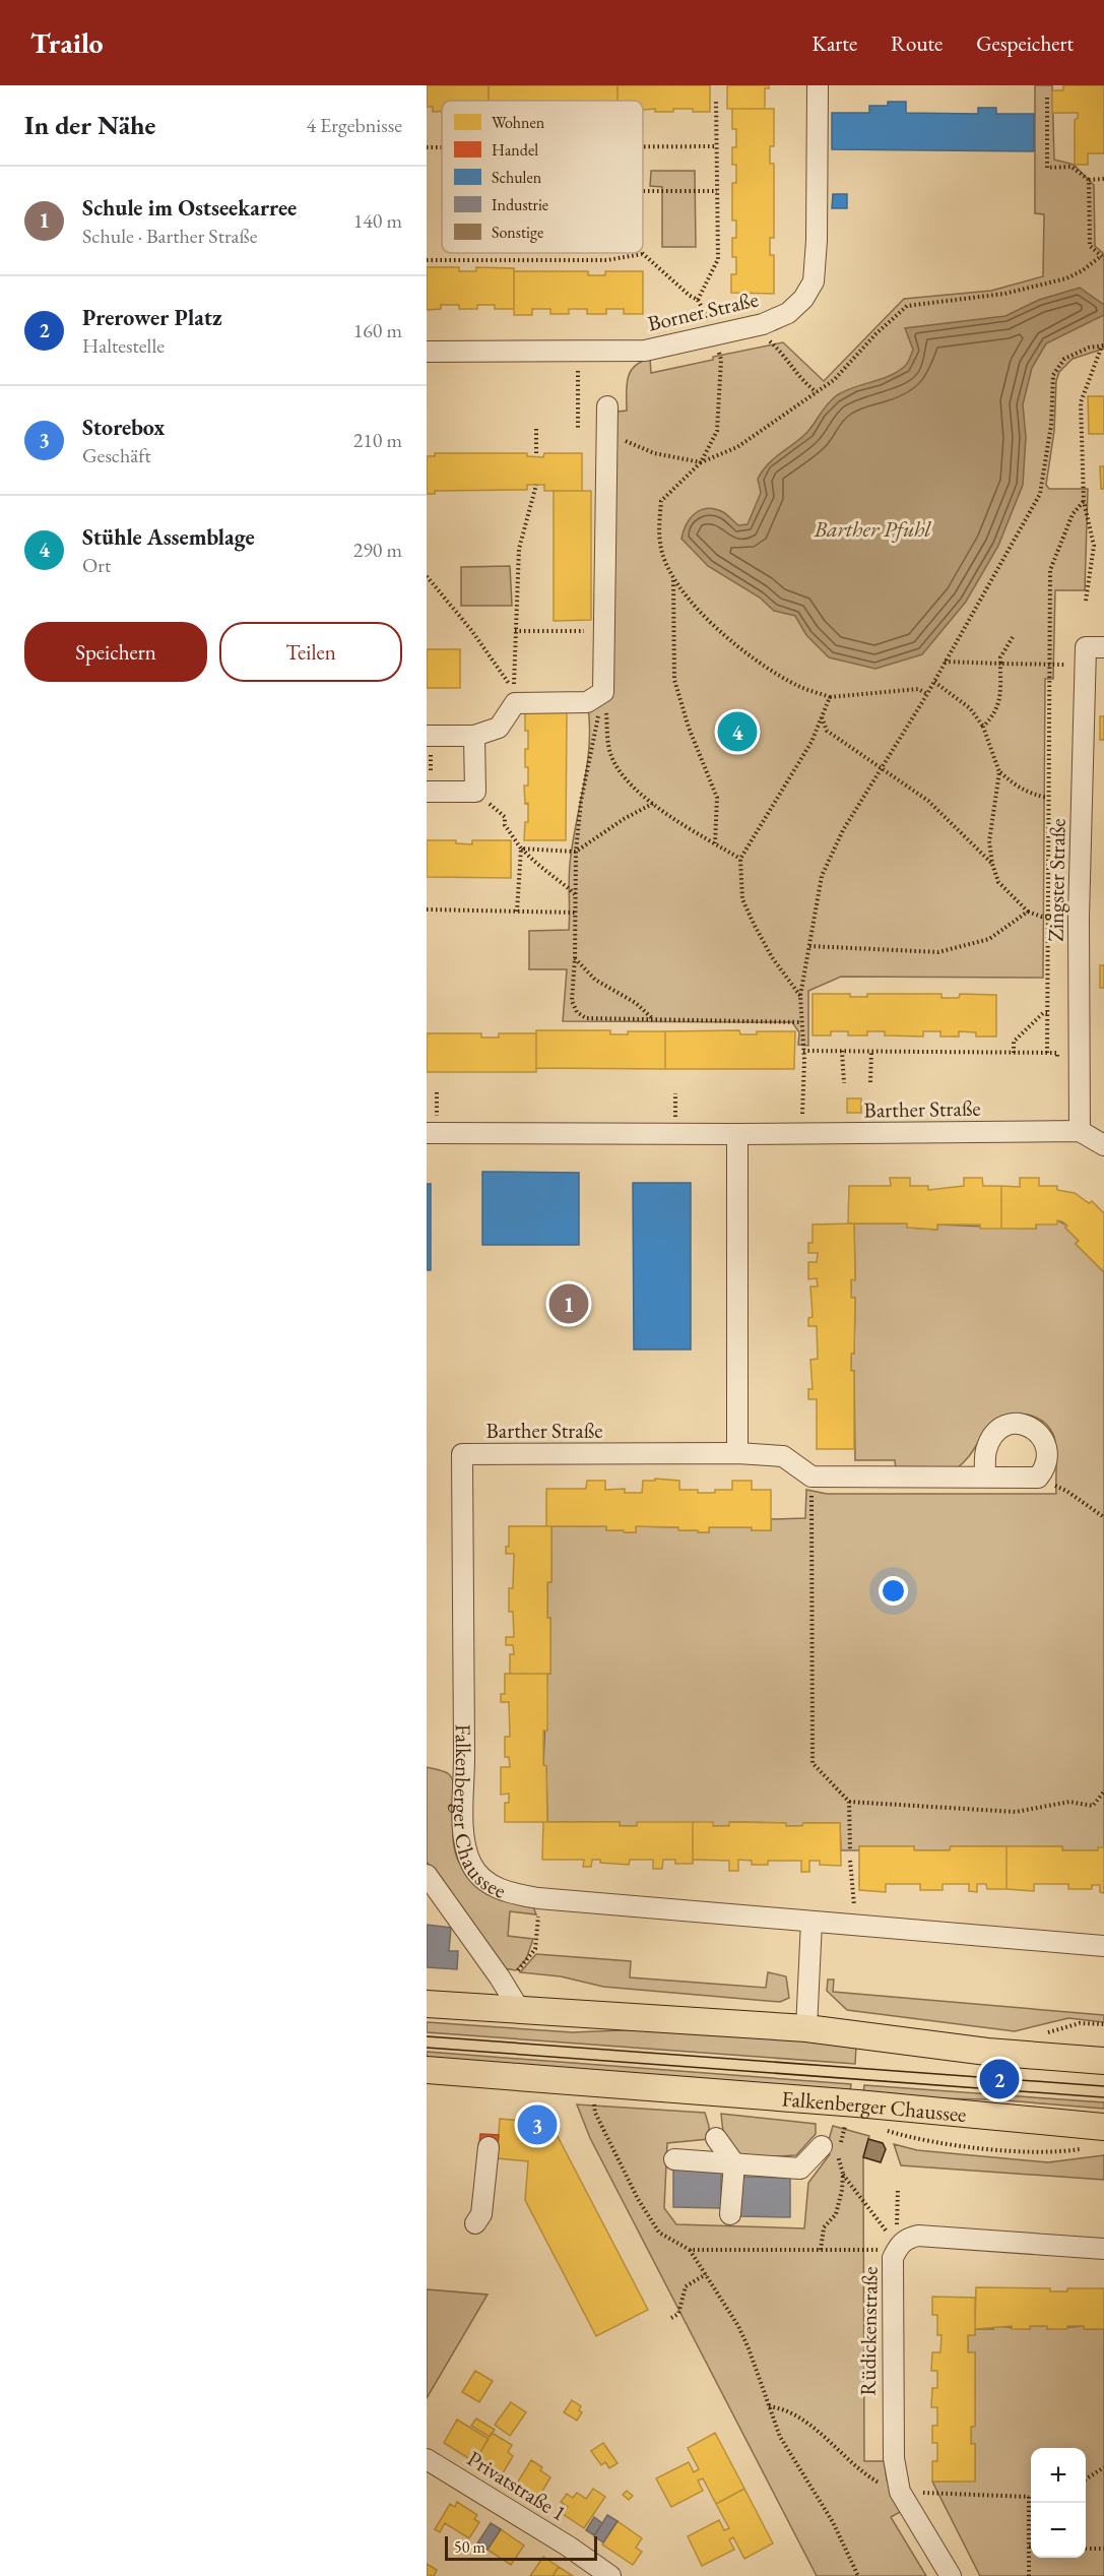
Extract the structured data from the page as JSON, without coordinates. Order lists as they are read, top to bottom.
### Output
{
  "streets": {
    "main road": ["Falkenberger Chaussee"],
    "street": [
      "Borner Straße",
      "Zingster Straße",
      "Barther Straße",
      "Rüdickenstraße",
      "Privatstraße 1"
    ]
  },
  "crossings": [
    ["Zingster Straße", "Barther Straße"],
    ["Barther Straße", "Falkenberger Chaussee"]
  ],
  "water": ["Barther Pfuhl"],
  "legend": [
    "Wohnen",
    "Handel",
    "Schulen",
    "Industrie",
    "Sonstige"
  ],
  "scale_bar": "50 m",
  "page": {
    "header": "Trailo",
    "nav": ["Karte", "Route", "Gespeichert"],
    "heading": ["In der Nähe", "4 Ergebnisse"],
    "list": [
      {
        "mark": "1",
        "name": "Schule im Ostseekarree",
        "note": "Schule · Barther Straße",
        "value": "140 m"
      },
      {
        "mark": "2",
        "name": "Prerower Platz",
        "note": "Haltestelle",
        "value": "160 m"
      },
      {
        "mark": "3",
        "name": "Storebox",
        "note": "Geschäft",
        "value": "210 m"
      },
      {
        "mark": "4",
        "name": "Stühle Assemblage",
        "note": "Ort",
        "value": "290 m"
      }
    ],
    "buttons": ["Speichern", "Teilen"],
    "pins": [
      "4",
      "1",
      "2",
      "3"
    ],
    "map_buttons": ["+", "−"],
    "scale": "50 m"
  }
}
